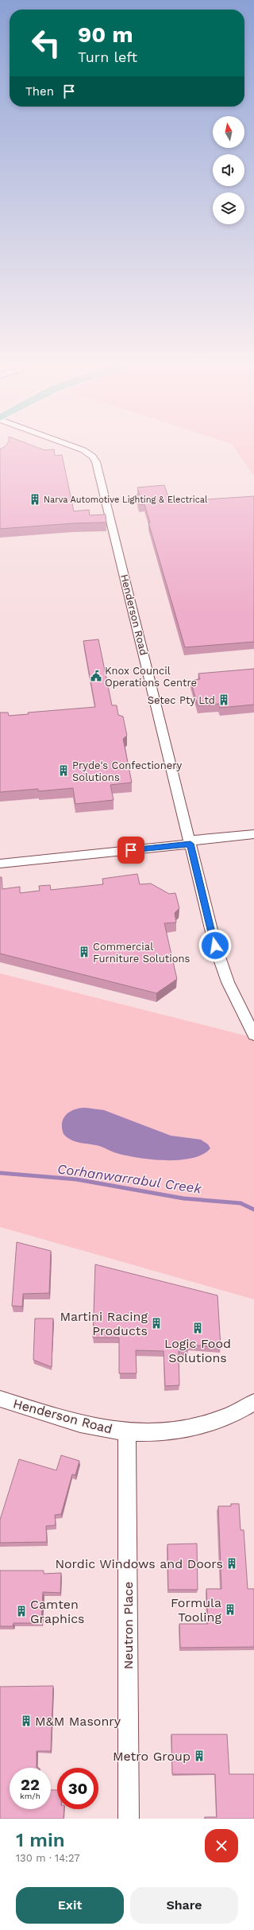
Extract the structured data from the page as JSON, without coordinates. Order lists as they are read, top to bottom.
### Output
{
  "streets": {
    "street": ["Henderson Road", "Neutron Place"]
  },
  "crossings": [
    ["Henderson Road", "Neutron Place"]
  ],
  "water": ["Corhanwarrabul Creek"],
  "places": {
    "building": [
      "Narva Automotive Lighting & Electrical",
      "Setec Pty Ltd",
      "Pryde's Confectionery Solutions",
      "Commercial Furniture Solutions",
      "Martini Racing Products",
      "Logic Food Solutions",
      "Nordic Windows and Doors",
      "Formula Tooling",
      "Camten Graphics",
      "M&M Masonry",
      "Metro Group"
    ],
    "public building": ["Knox Council Operations Centre"]
  },
  "north": "top",
  "page": {
    "turn": ["90 m", "Turn left"],
    "then": "Then",
    "speed": "22 km/h",
    "limit": "30",
    "heading": ["1 min", "130 m · 14:27"],
    "buttons": ["Exit", "Share"]
  }
}
